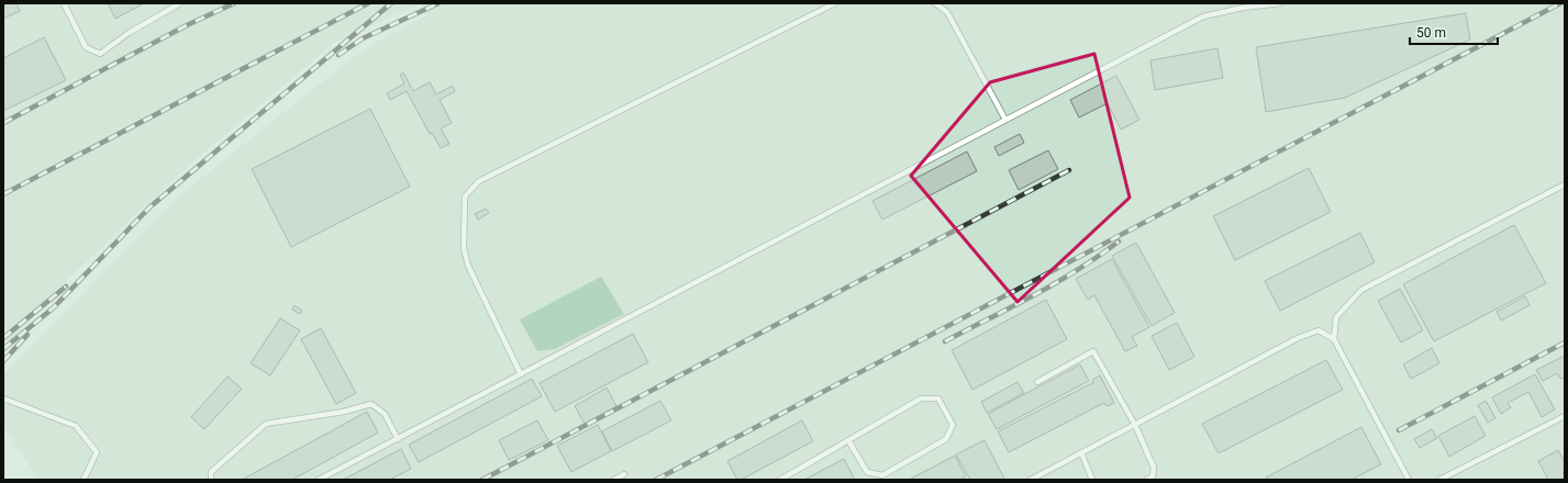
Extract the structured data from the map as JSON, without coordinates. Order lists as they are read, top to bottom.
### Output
{
  "scale_bar": "50 m"
}
